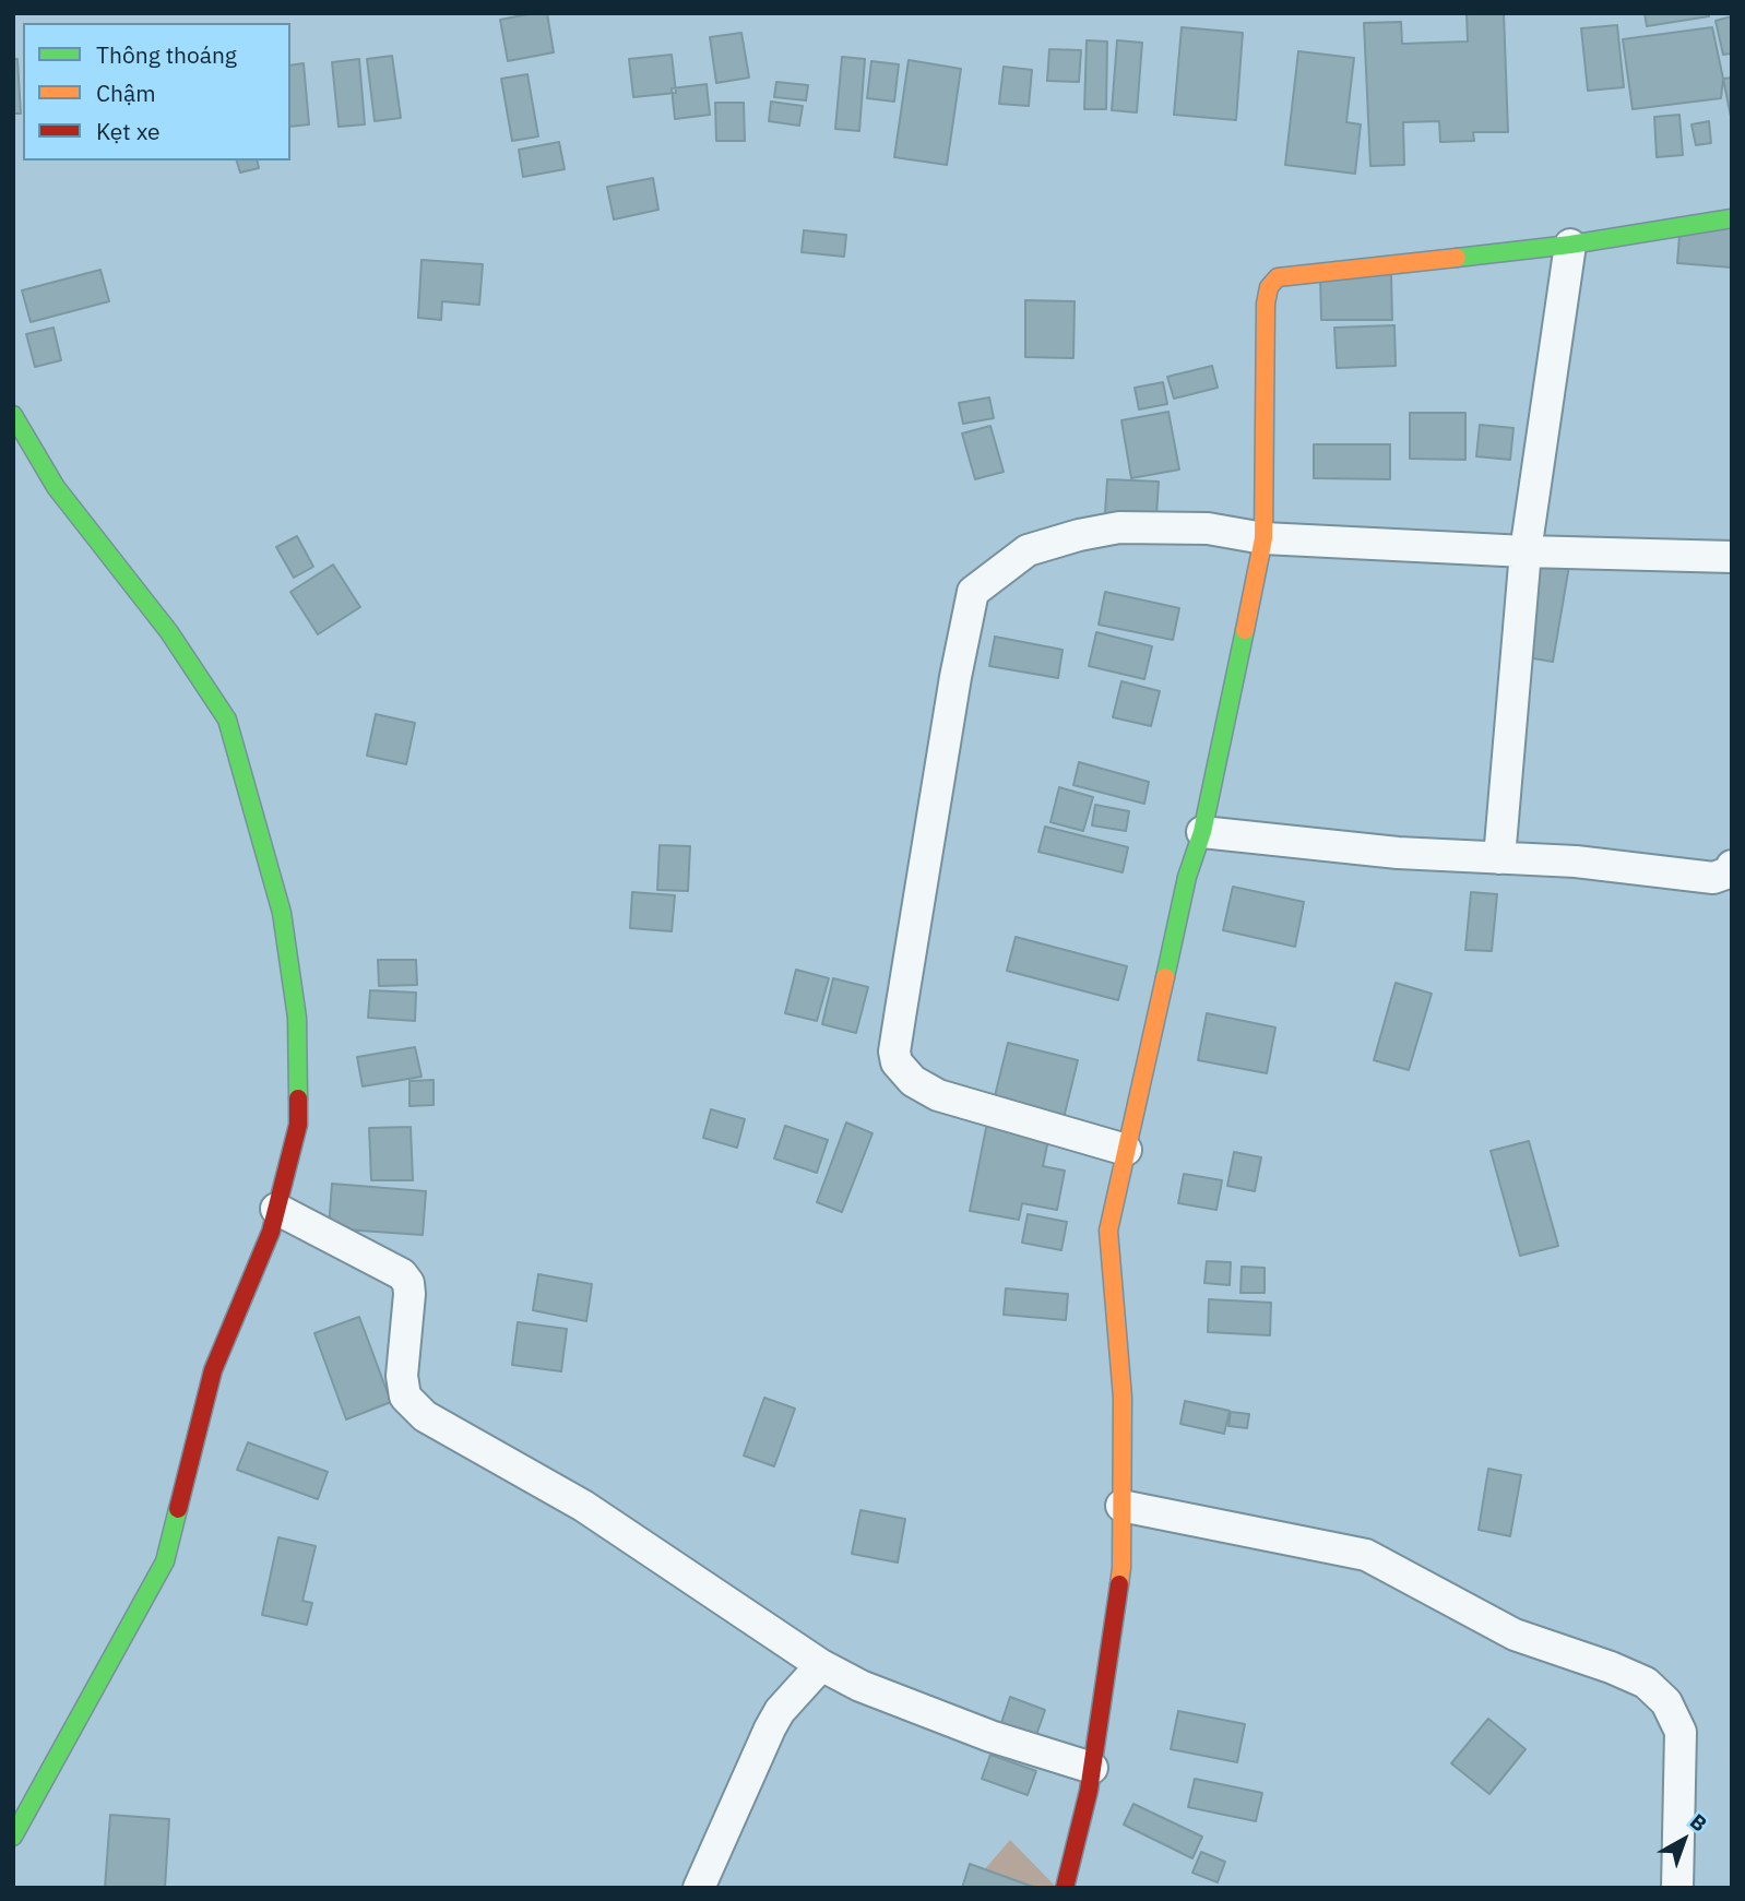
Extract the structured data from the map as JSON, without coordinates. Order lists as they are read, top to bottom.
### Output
{
  "legend": ["Thông thoáng", "Chậm", "Kẹt xe"],
  "north": "top right"
}
